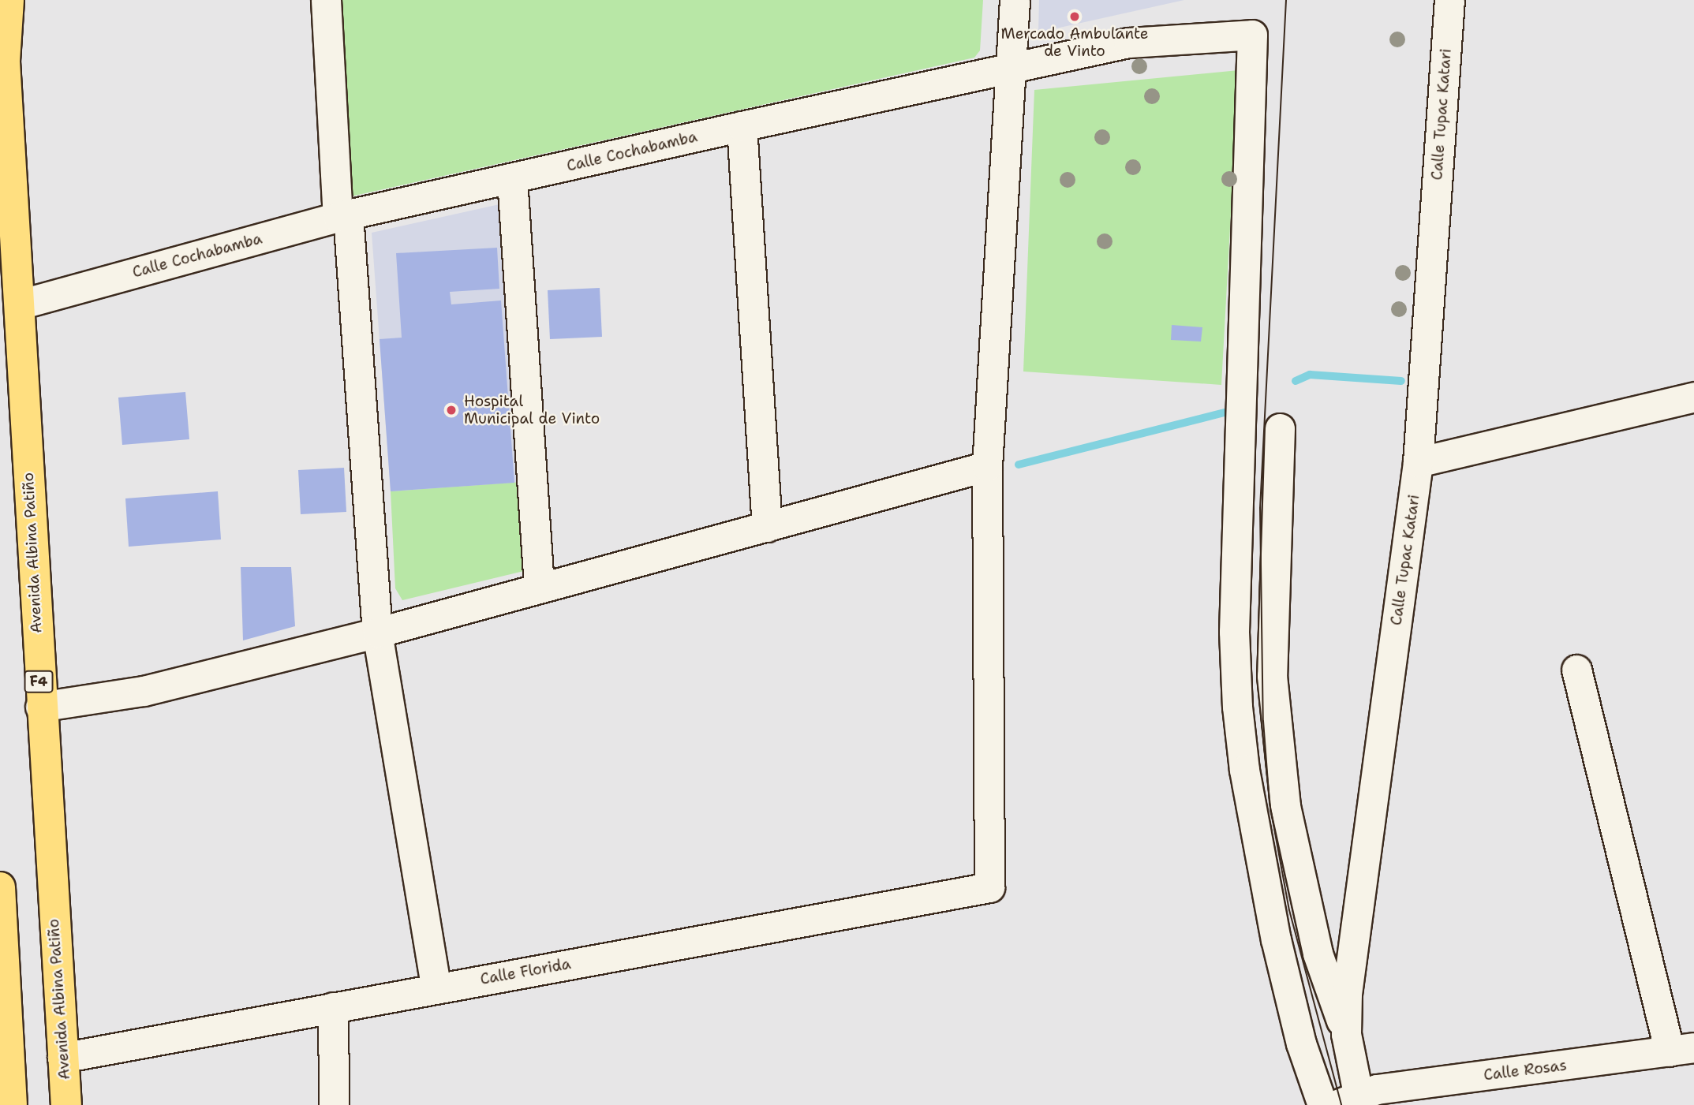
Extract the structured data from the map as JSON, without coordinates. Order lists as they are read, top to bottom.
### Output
{
  "streets": {
    "highway": ["Avenida Albina Patiño", "F4"],
    "street": [
      "Calle Tupac Katari",
      "Calle Cochabamba",
      "Calle Florida",
      "Calle Rosas"
    ]
  },
  "crossings": [
    ["Calle Tupac Katari", "Calle Rosas"],
    ["Calle Cochabamba", "Avenida Albina Patiño"],
    ["Avenida Albina Patiño", "Calle Florida"]
  ],
  "places": ["Mercado Ambulante de Vinto", "Hospital Municipal de Vinto"]
}
